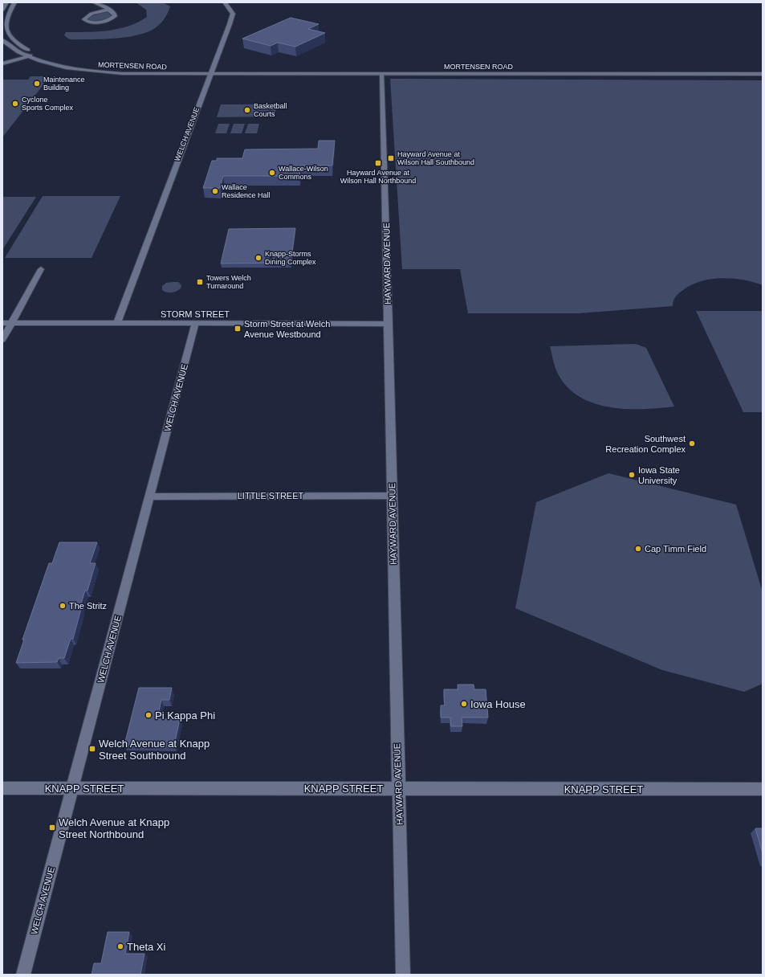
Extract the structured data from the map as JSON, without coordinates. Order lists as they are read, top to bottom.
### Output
{
  "streets": {
    "street": [
      "MORTENSEN ROAD",
      "WELCH AVENUE",
      "HAYWARD AVENUE",
      "STORM STREET",
      "LITTLE STREET",
      "KNAPP STREET"
    ]
  },
  "crossings": [
    ["MORTENSEN ROAD", "WELCH AVENUE"],
    ["MORTENSEN ROAD", "HAYWARD AVENUE"],
    ["WELCH AVENUE", "STORM STREET"],
    ["WELCH AVENUE", "LITTLE STREET"],
    ["WELCH AVENUE", "KNAPP STREET"],
    ["HAYWARD AVENUE", "STORM STREET"],
    ["HAYWARD AVENUE", "LITTLE STREET"],
    ["HAYWARD AVENUE", "KNAPP STREET"]
  ],
  "places": {
    "other": [
      "Maintenance Building",
      "Cyclone Sports Complex",
      "Basketball Courts",
      "Wallace-Wilson Commons",
      "Wallace Residence Hall",
      "Knapp-Storms Dining Complex",
      "Southwest Recreation Complex",
      "Iowa State University",
      "Cap Timm Field",
      "The Stritz",
      "Iowa House",
      "Pi Kappa Phi",
      "Theta Xi"
    ],
    "transit": [
      "Hayward Avenue at Wilson Hall Southbound",
      "Hayward Avenue at Wilson Hall Northbound",
      "Towers Welch Turnaround",
      "Storm Street at Welch Avenue Westbound",
      "Welch Avenue at Knapp Street Southbound",
      "Welch Avenue at Knapp Street Northbound"
    ]
  }
}
